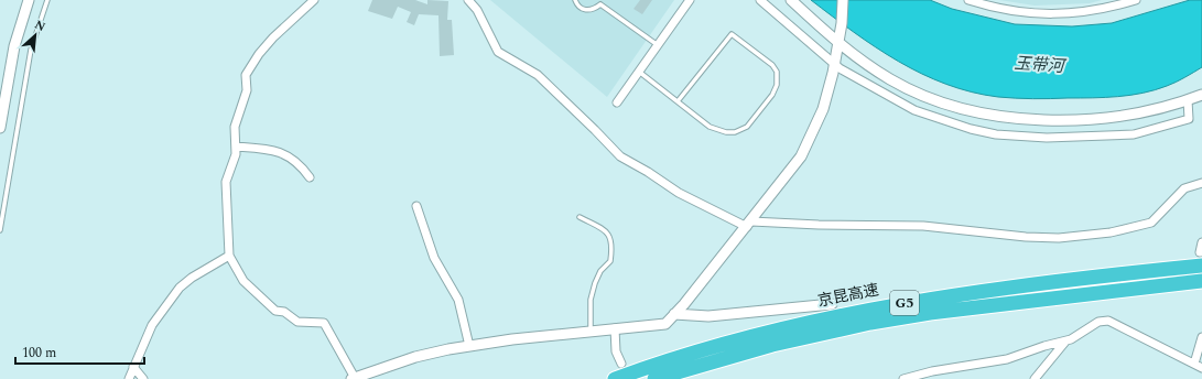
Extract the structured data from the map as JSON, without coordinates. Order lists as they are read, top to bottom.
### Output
{
  "streets": {
    "highway": ["京昆高速", "G5"]
  },
  "water": ["玉带河"],
  "scale_bar": "100 m",
  "north": "top right"
}
